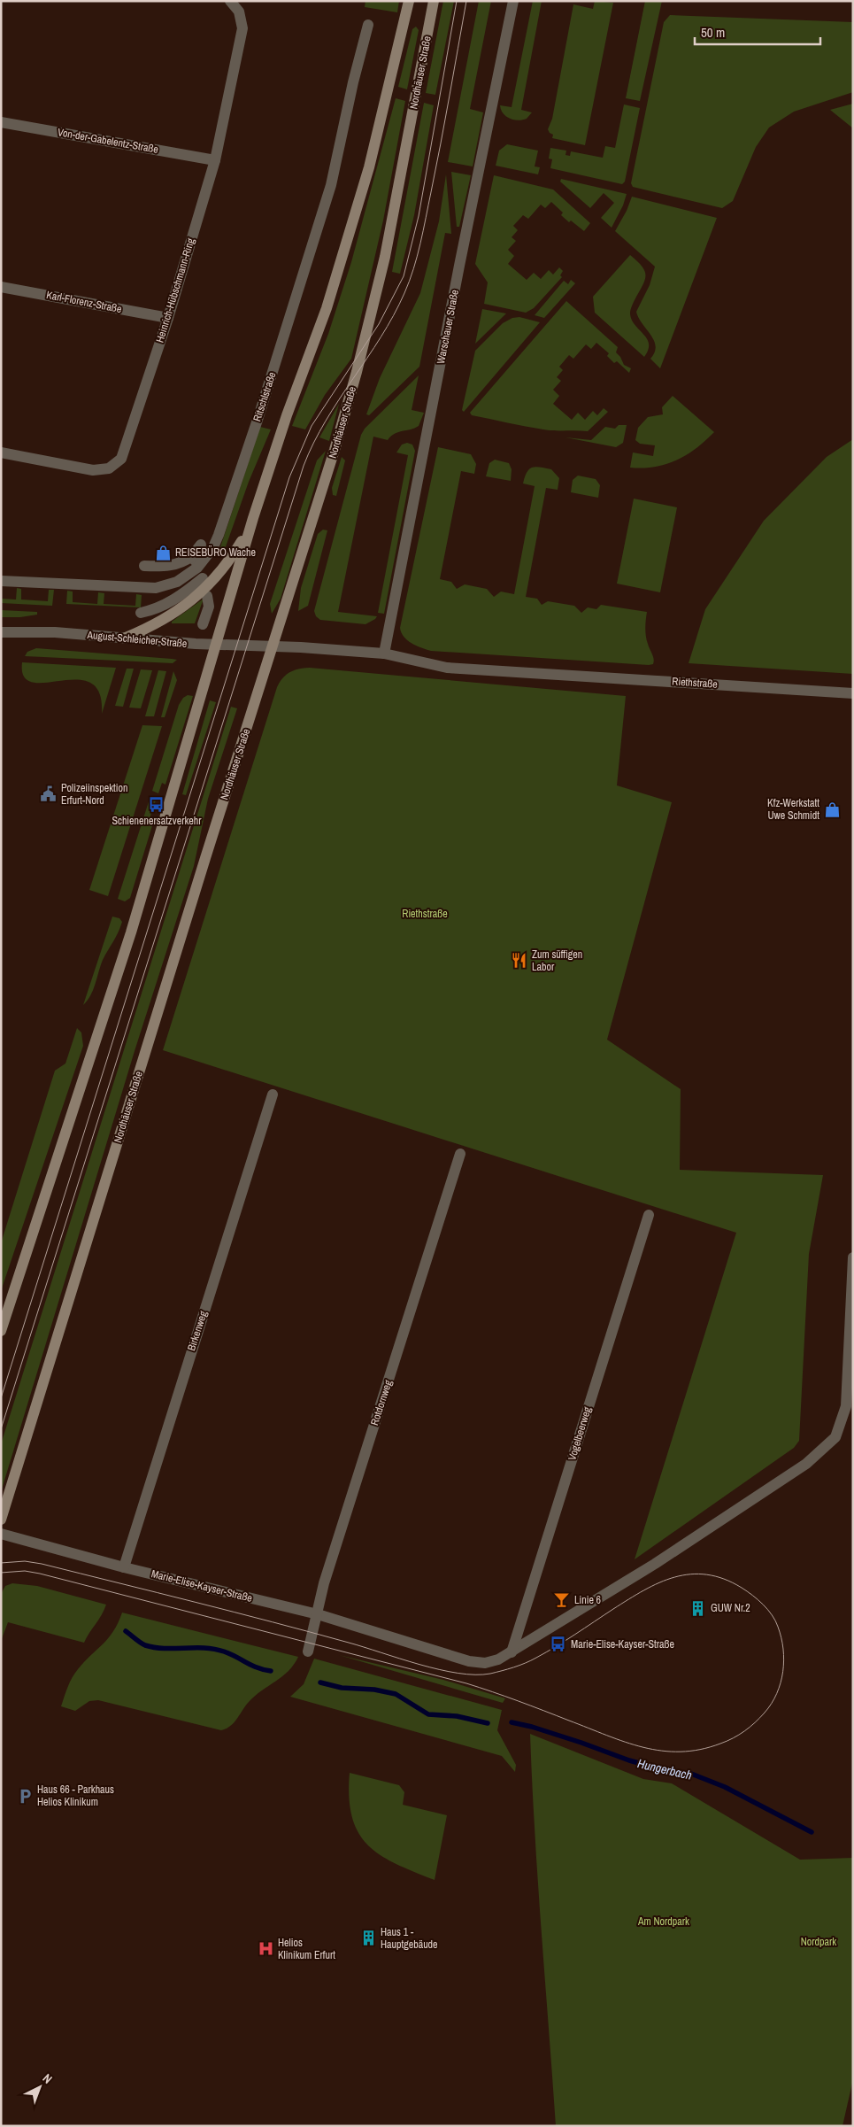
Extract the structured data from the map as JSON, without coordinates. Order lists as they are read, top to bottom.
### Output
{
  "streets": {
    "main road": ["Nordhäuser Straße"],
    "street": [
      "Von-der-Gabelentz-Straße",
      "Heinrich-Hübschmann-Ring",
      "Karl-Florenz-Straße",
      "Warschauer Straße",
      "Ritschlstraße",
      "August-Schleicher-Straße",
      "Riethstraße",
      "Birkenweg",
      "Rotdornweg",
      "Vogelbeerweg",
      "Marie-Elise-Kayser-Straße"
    ]
  },
  "crossings": [
    ["Nordhäuser Straße", "August-Schleicher-Straße"],
    ["Nordhäuser Straße", "Riethstraße"],
    ["Von-der-Gabelentz-Straße", "Heinrich-Hübschmann-Ring"],
    ["Heinrich-Hübschmann-Ring", "Karl-Florenz-Straße"],
    ["Warschauer Straße", "Riethstraße"],
    ["August-Schleicher-Straße", "Riethstraße"],
    ["Birkenweg", "Marie-Elise-Kayser-Straße"],
    ["Rotdornweg", "Marie-Elise-Kayser-Straße"],
    ["Vogelbeerweg", "Marie-Elise-Kayser-Straße"]
  ],
  "water": ["Hungerbach"],
  "parks": ["Riethstraße", "Am Nordpark", "Nordpark"],
  "places": {
    "shop": ["REISEBÜRO Wache", "Kfz-Werkstatt Uwe Schmidt"],
    "public building": ["Polizeiinspektion Erfurt-Nord"],
    "bus stop": ["Schienenersatzverkehr", "Marie-Elise-Kayser-Straße"],
    "restaurant": ["Zum süffigen Labor"],
    "bar": ["Linie 6"],
    "building": ["GUW Nr.2", "Haus 1 - Hauptgebäude"],
    "parking": ["Haus 66 - Parkhaus Helios Klinikum"],
    "hospital": ["Helios Klinikum Erfurt"]
  },
  "scale_bar": "50 m",
  "north": "top right"
}
